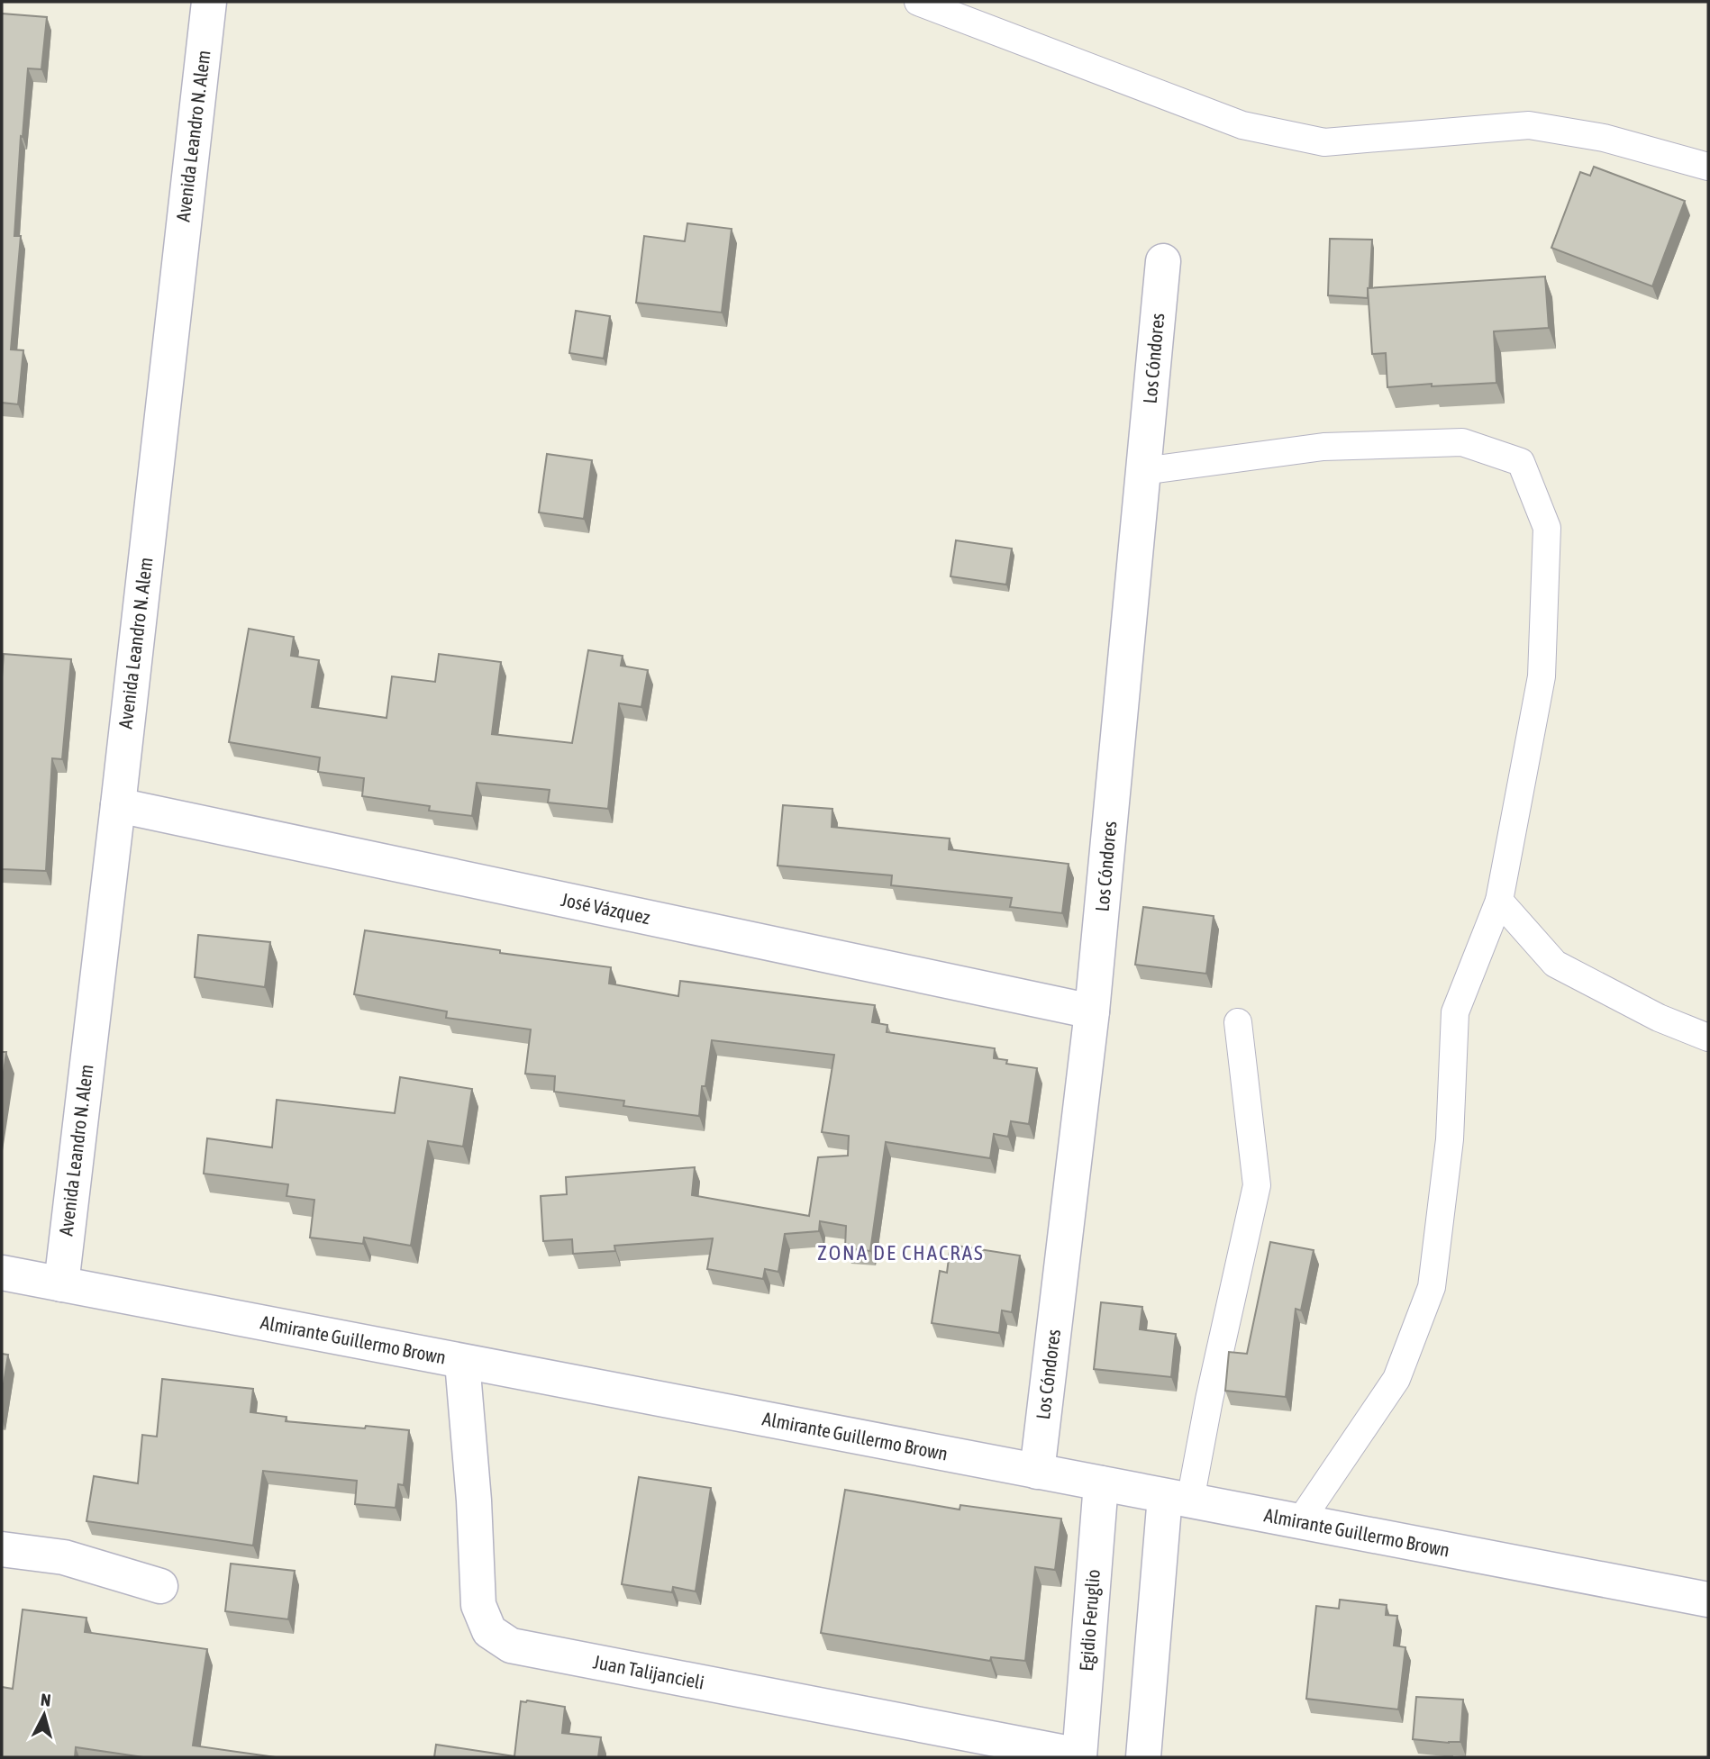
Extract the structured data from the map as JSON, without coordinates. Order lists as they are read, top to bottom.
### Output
{
  "streets": {
    "street": [
      "Avenida Leandro N. Alem",
      "Los Cóndores",
      "José Vázquez",
      "Almirante Guillermo Brown",
      "Egidio Feruglio",
      "Juan Talijancieli"
    ]
  },
  "crossings": [
    ["Avenida Leandro N. Alem", "José Vázquez"],
    ["Avenida Leandro N. Alem", "Almirante Guillermo Brown"],
    ["Los Cóndores", "José Vázquez"],
    ["Los Cóndores", "Almirante Guillermo Brown"],
    ["Almirante Guillermo Brown", "Egidio Feruglio"],
    ["Almirante Guillermo Brown", "Juan Talijancieli"],
    ["Egidio Feruglio", "Juan Talijancieli"]
  ],
  "districts": ["ZONA DE CHACRAS"],
  "north": "top"
}
